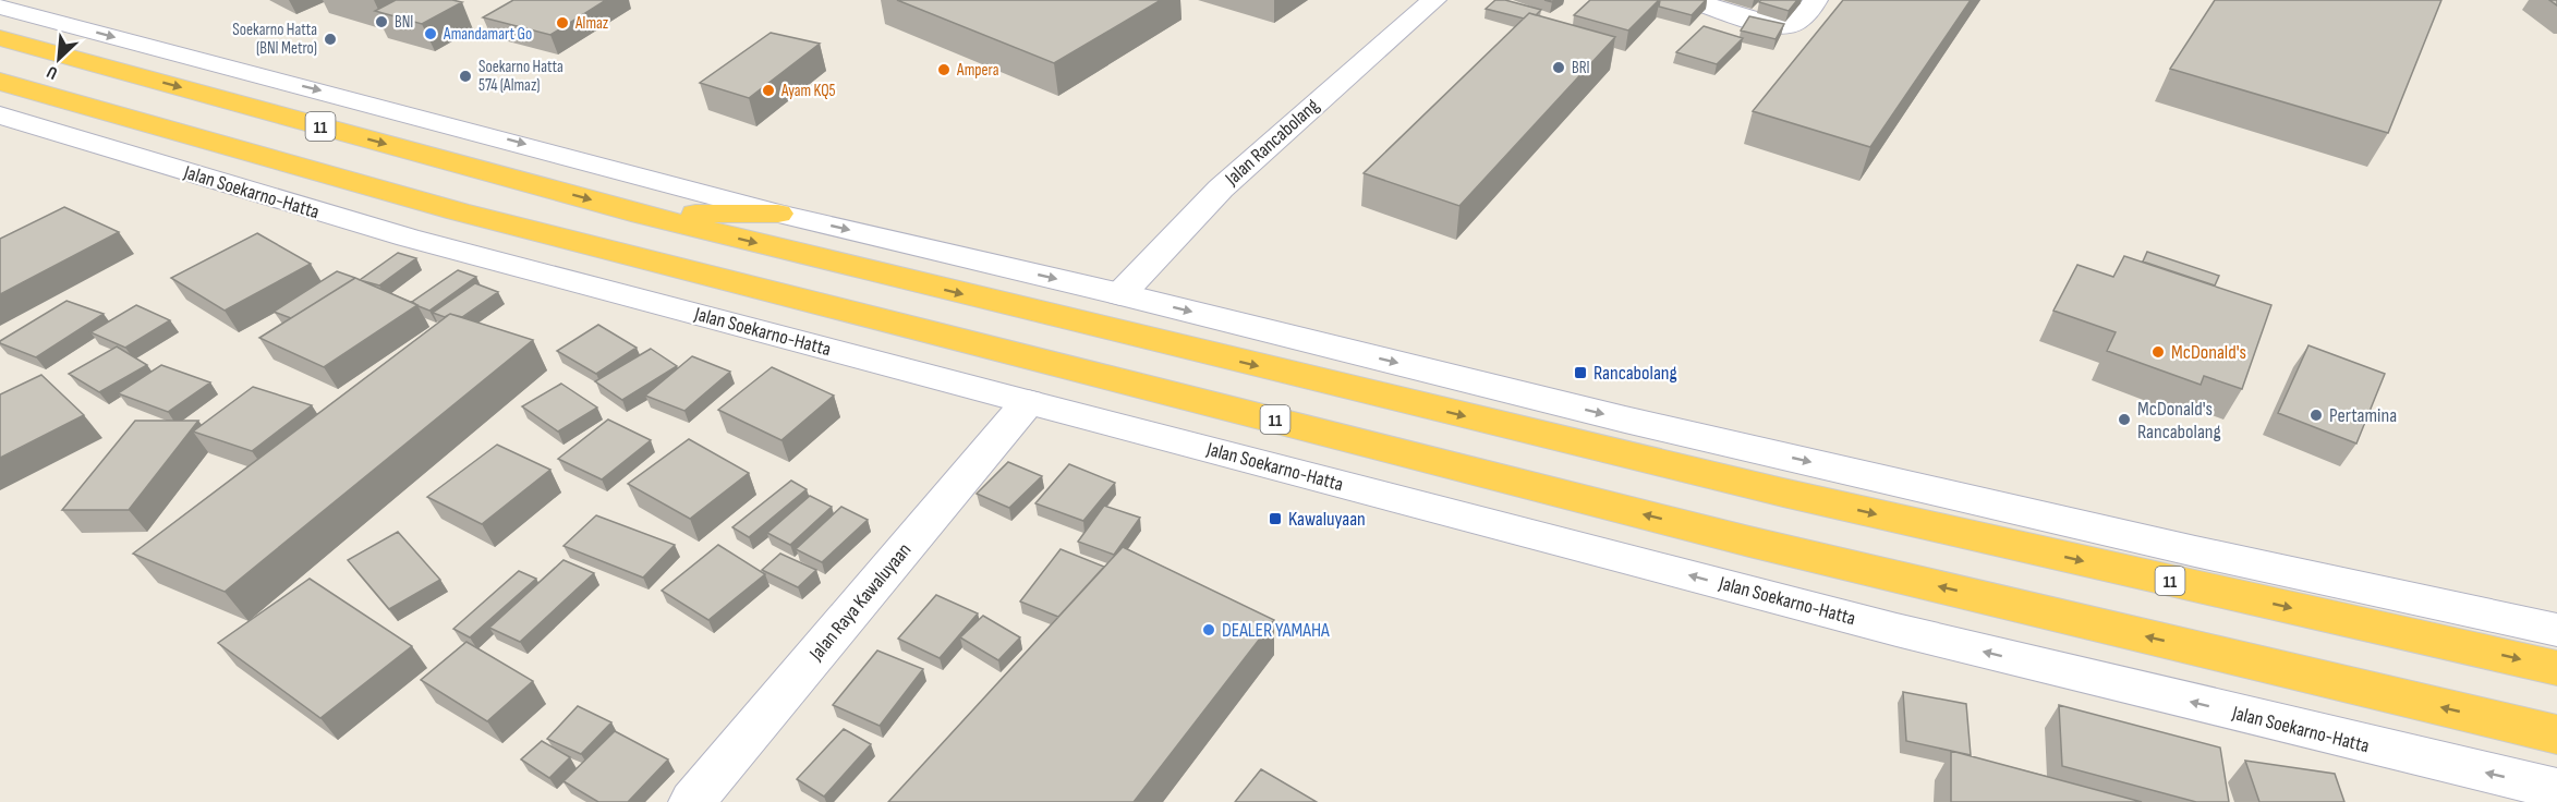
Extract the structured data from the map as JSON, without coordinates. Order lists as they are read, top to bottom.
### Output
{
  "streets": {
    "highway": ["11", "Jalan Soekarno-Hatta"],
    "main road": ["Jalan Rancabolang", "Jalan Raya Kawaluyaan"]
  },
  "crossings": [
    ["Jalan Soekarno-Hatta", "Jalan Raya Kawaluyaan"]
  ],
  "places": {
    "other": [
      "BNI",
      "Almaz",
      "Amandamart Go",
      "Soekarno Hatta (BNI Metro)",
      "BRI",
      "Ampera",
      "Soekarno Hatta 574 (Almaz)",
      "Ayam KQ5",
      "McDonald's",
      "Pertamina",
      "McDonald's Rancabolang",
      "DEALER YAMAHA"
    ],
    "transit": ["Rancabolang", "Kawaluyaan"]
  },
  "north": "bottom left"
}
